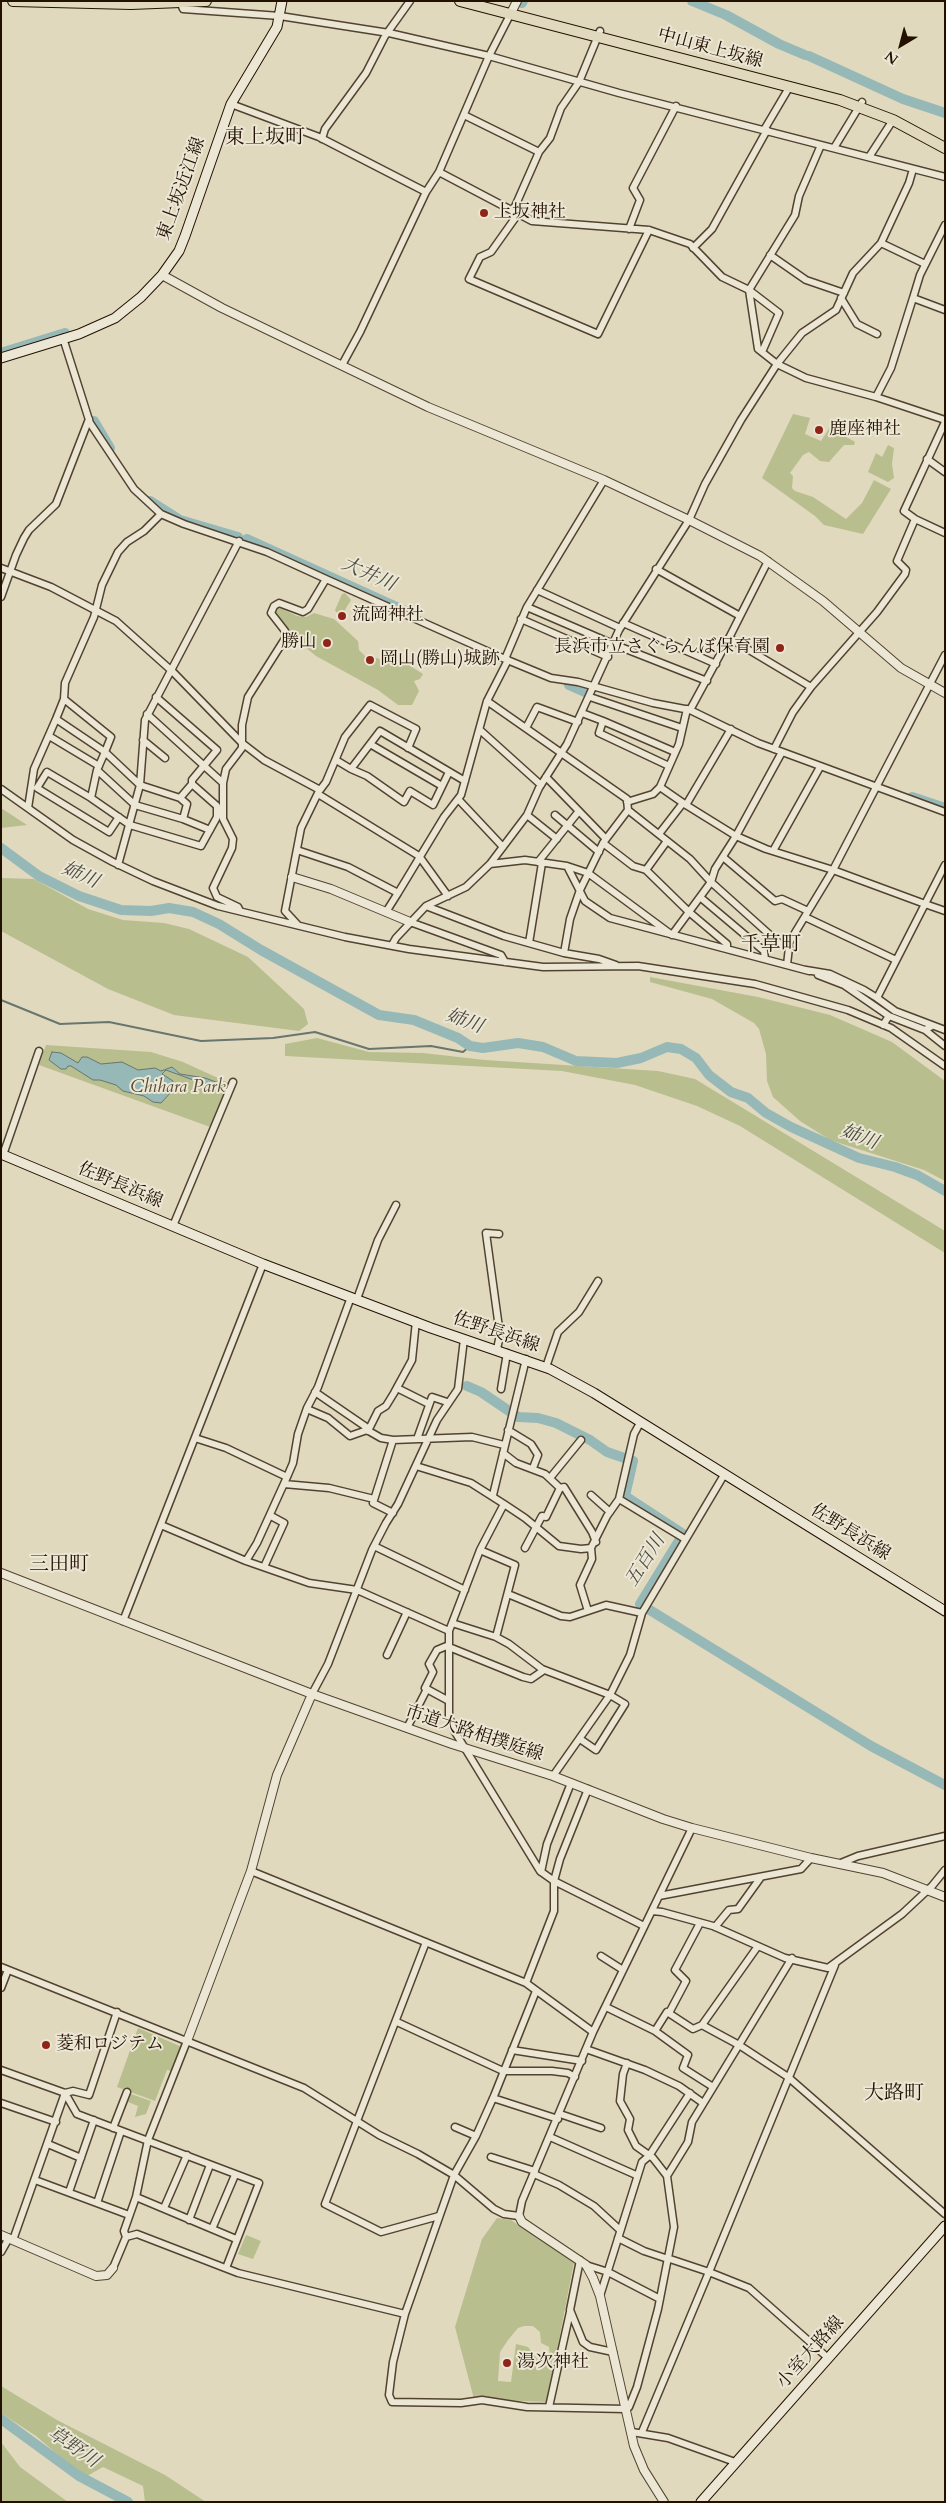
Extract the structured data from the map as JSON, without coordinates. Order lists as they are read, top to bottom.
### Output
{
  "streets": {
    "main road": [
      "中山東上坂線",
      "東上坂近江線",
      "佐野長浜線",
      "小室大路線"
    ],
    "street": ["市道大路相撲庭線"]
  },
  "districts": [
    "東上坂町",
    "千草町",
    "三田町",
    "大路町"
  ],
  "water": [
    "大井川",
    "姉川",
    "五百川",
    "草野川"
  ],
  "parks": ["Chihara Park"],
  "places": [
    "上坂神社",
    "鹿座神社",
    "流岡神社",
    "勝山",
    "長浜市立さぐらんぼ保育園",
    "岡山(勝山)城跡",
    "菱和ロジテム",
    "湯次神社"
  ],
  "north": "bottom left"
}
